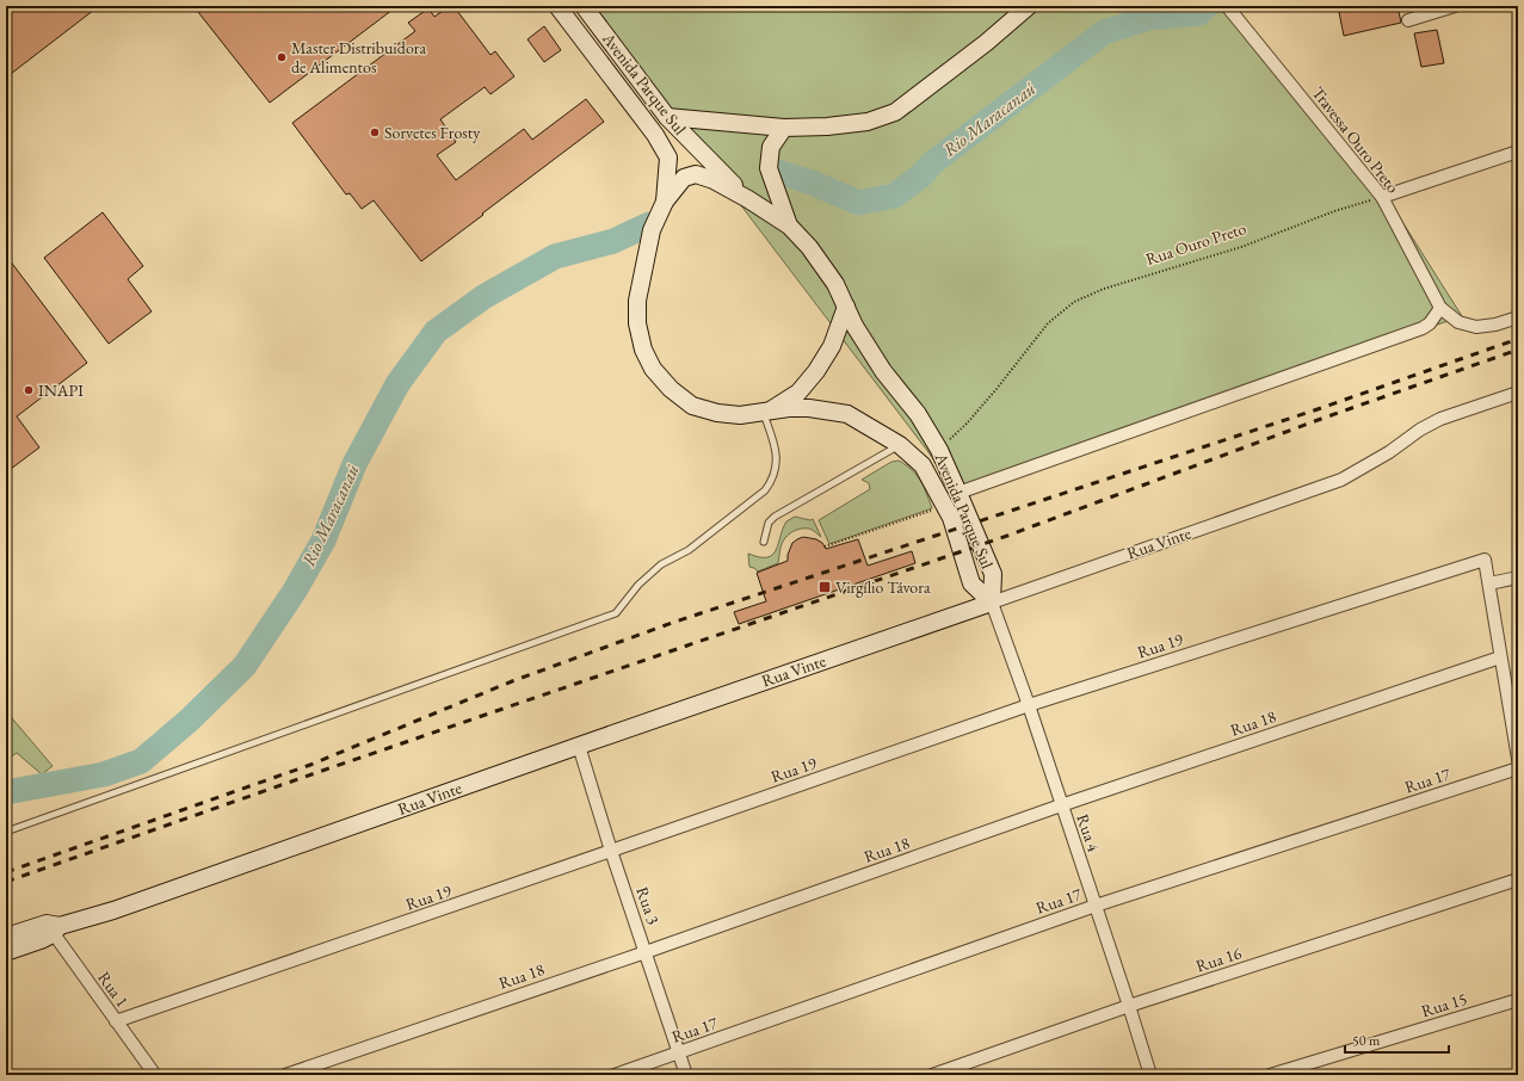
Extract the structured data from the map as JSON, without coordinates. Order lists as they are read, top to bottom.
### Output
{
  "streets": {
    "street": [
      "Avenida Parque Sul",
      "Travessa Ouro Preto",
      "Rua Vinte",
      "Rua 19",
      "Rua 18",
      "Rua 17",
      "Rua 4",
      "Rua 3",
      "Rua 16",
      "Rua 1",
      "Rua 15"
    ],
    "path": ["Rua Ouro Preto"]
  },
  "crossings": [
    ["Avenida Parque Sul", "Rua Ouro Preto"],
    ["Avenida Parque Sul", "Rua Vinte"],
    ["Avenida Parque Sul", "Rua 4"],
    ["Travessa Ouro Preto", "Rua Ouro Preto"],
    ["Rua Vinte", "Rua 4"],
    ["Rua Vinte", "Rua 3"],
    ["Rua Vinte", "Rua 1"],
    ["Rua 19", "Rua 4"],
    ["Rua 19", "Rua 3"],
    ["Rua 19", "Rua 1"],
    ["Rua 18", "Rua 4"],
    ["Rua 18", "Rua 3"],
    ["Rua 17", "Rua 4"],
    ["Rua 17", "Rua 3"],
    ["Rua 4", "Rua 16"]
  ],
  "water": ["Rio Maracanaú"],
  "places": {
    "other": ["Master Distribuidora de Alimentos", "Sorvetes Frosty", "INAPI"],
    "transit": ["Virgílio Távora"]
  },
  "scale_bar": "50 m"
}
